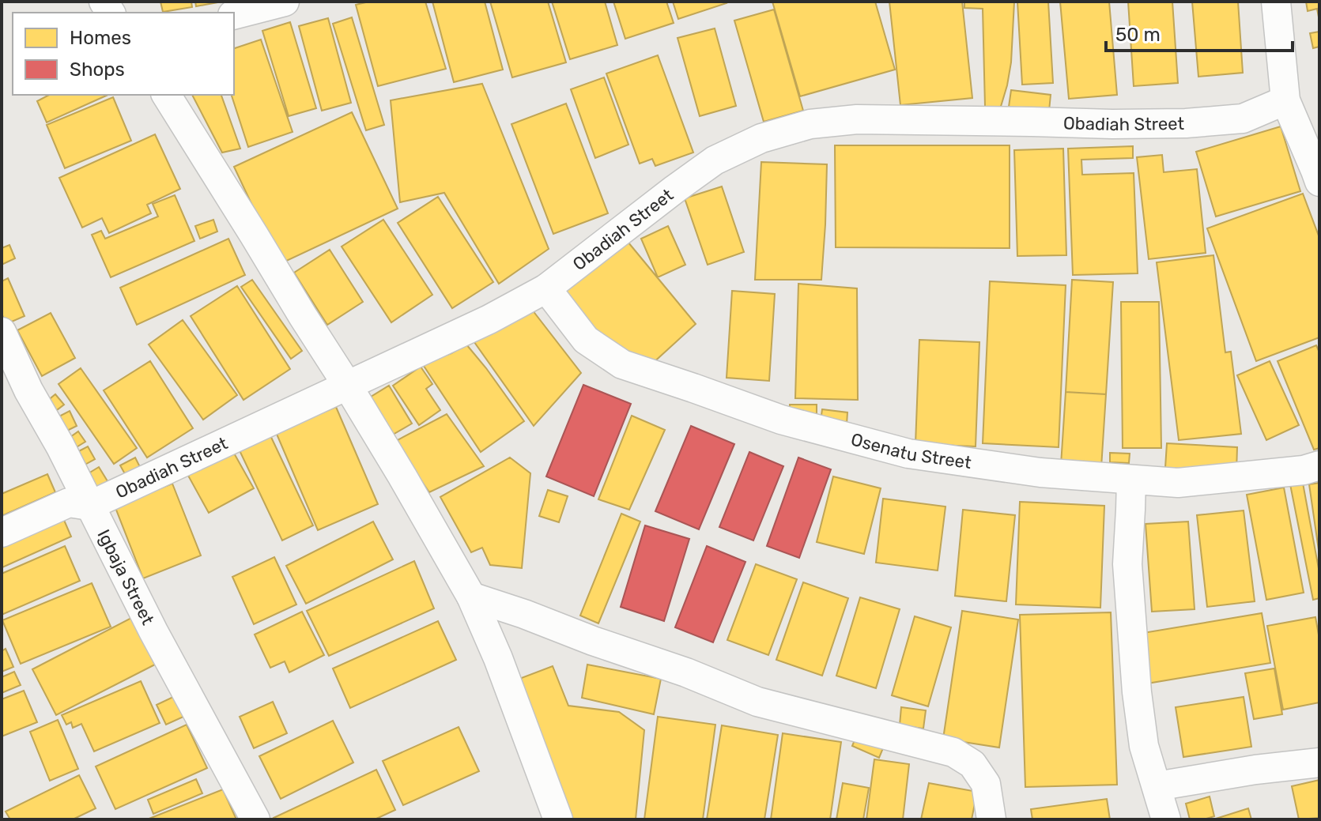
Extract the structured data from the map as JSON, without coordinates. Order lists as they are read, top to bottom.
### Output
{
  "streets": {
    "street": ["Obadiah Street", "Osenatu Street", "Igbaja Street"]
  },
  "crossings": [
    ["Obadiah Street", "Osenatu Street"],
    ["Obadiah Street", "Igbaja Street"]
  ],
  "legend": ["Homes", "Shops"],
  "scale_bar": "50 m"
}
